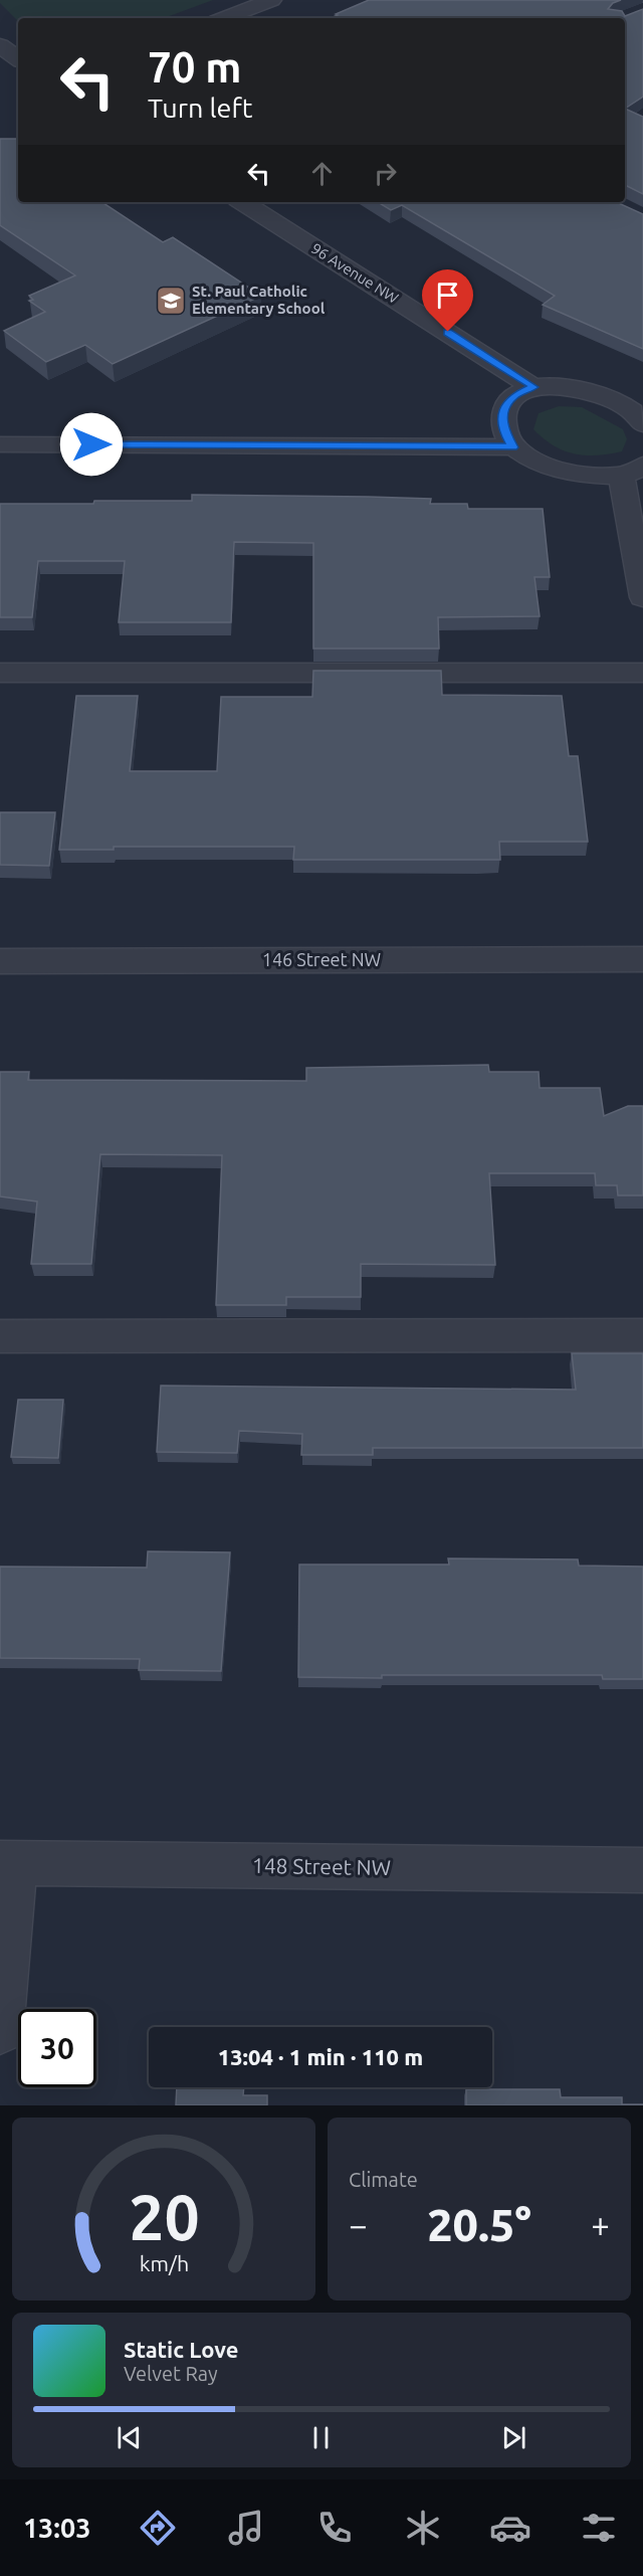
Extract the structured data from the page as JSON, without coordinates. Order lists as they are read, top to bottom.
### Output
{
  "streets": {
    "street": ["96 Avenue NW", "146 Street NW", "148 Street NW"]
  },
  "places": {
    "school or university": ["St. Paul Catholic Elementary School"]
  },
  "page": {
    "turn": ["70 m", "Turn left"],
    "limit": "30",
    "trip": "13:04 · 1 min · 110 m",
    "tile": "Climate",
    "heat": ["−", "20.5°", "+"],
    "song": ["Static Love", "Velvet Ray"],
    "tabs": "13:03",
    "gauge": ["20", "km/h"]
  }
}
